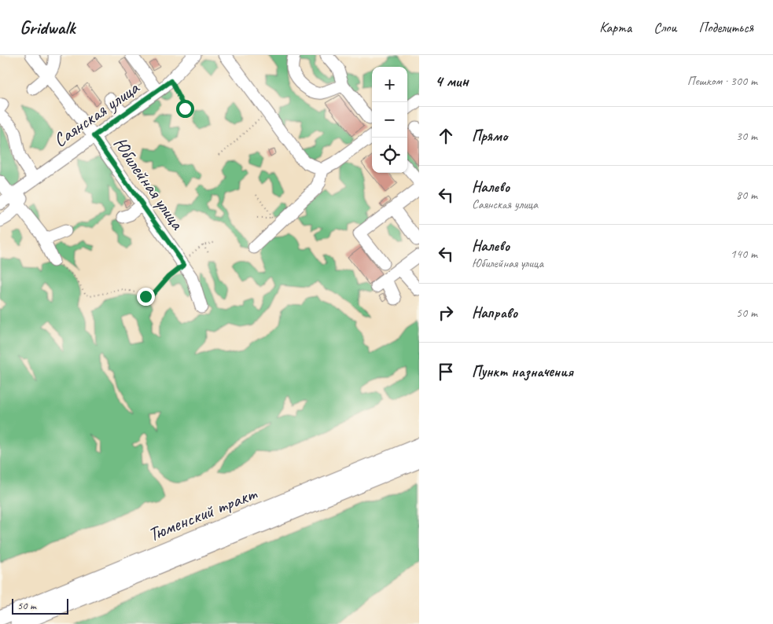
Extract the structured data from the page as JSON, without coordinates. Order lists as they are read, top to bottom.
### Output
{
  "streets": {
    "main road": ["Тюменский тракт"],
    "street": ["Саянская улица", "Юбилейная улица"]
  },
  "crossings": [
    ["Саянская улица", "Юбилейная улица"]
  ],
  "scale_bar": "50 m",
  "page": {
    "header": "Gridwalk",
    "nav": ["Карта", "Слои", "Поделиться"],
    "heading": ["4 мин", "Пешком · 300 m"],
    "map_buttons": ["+", "−"],
    "list": [
      ["Прямо", "30 m"],
      ["Налево", "Саянская улица", "80 m"],
      ["Налево", "Юбилейная улица", "140 m"],
      ["Направо", "50 m"],
      "Пункт назначения"
    ],
    "scale": "50 m"
  }
}
